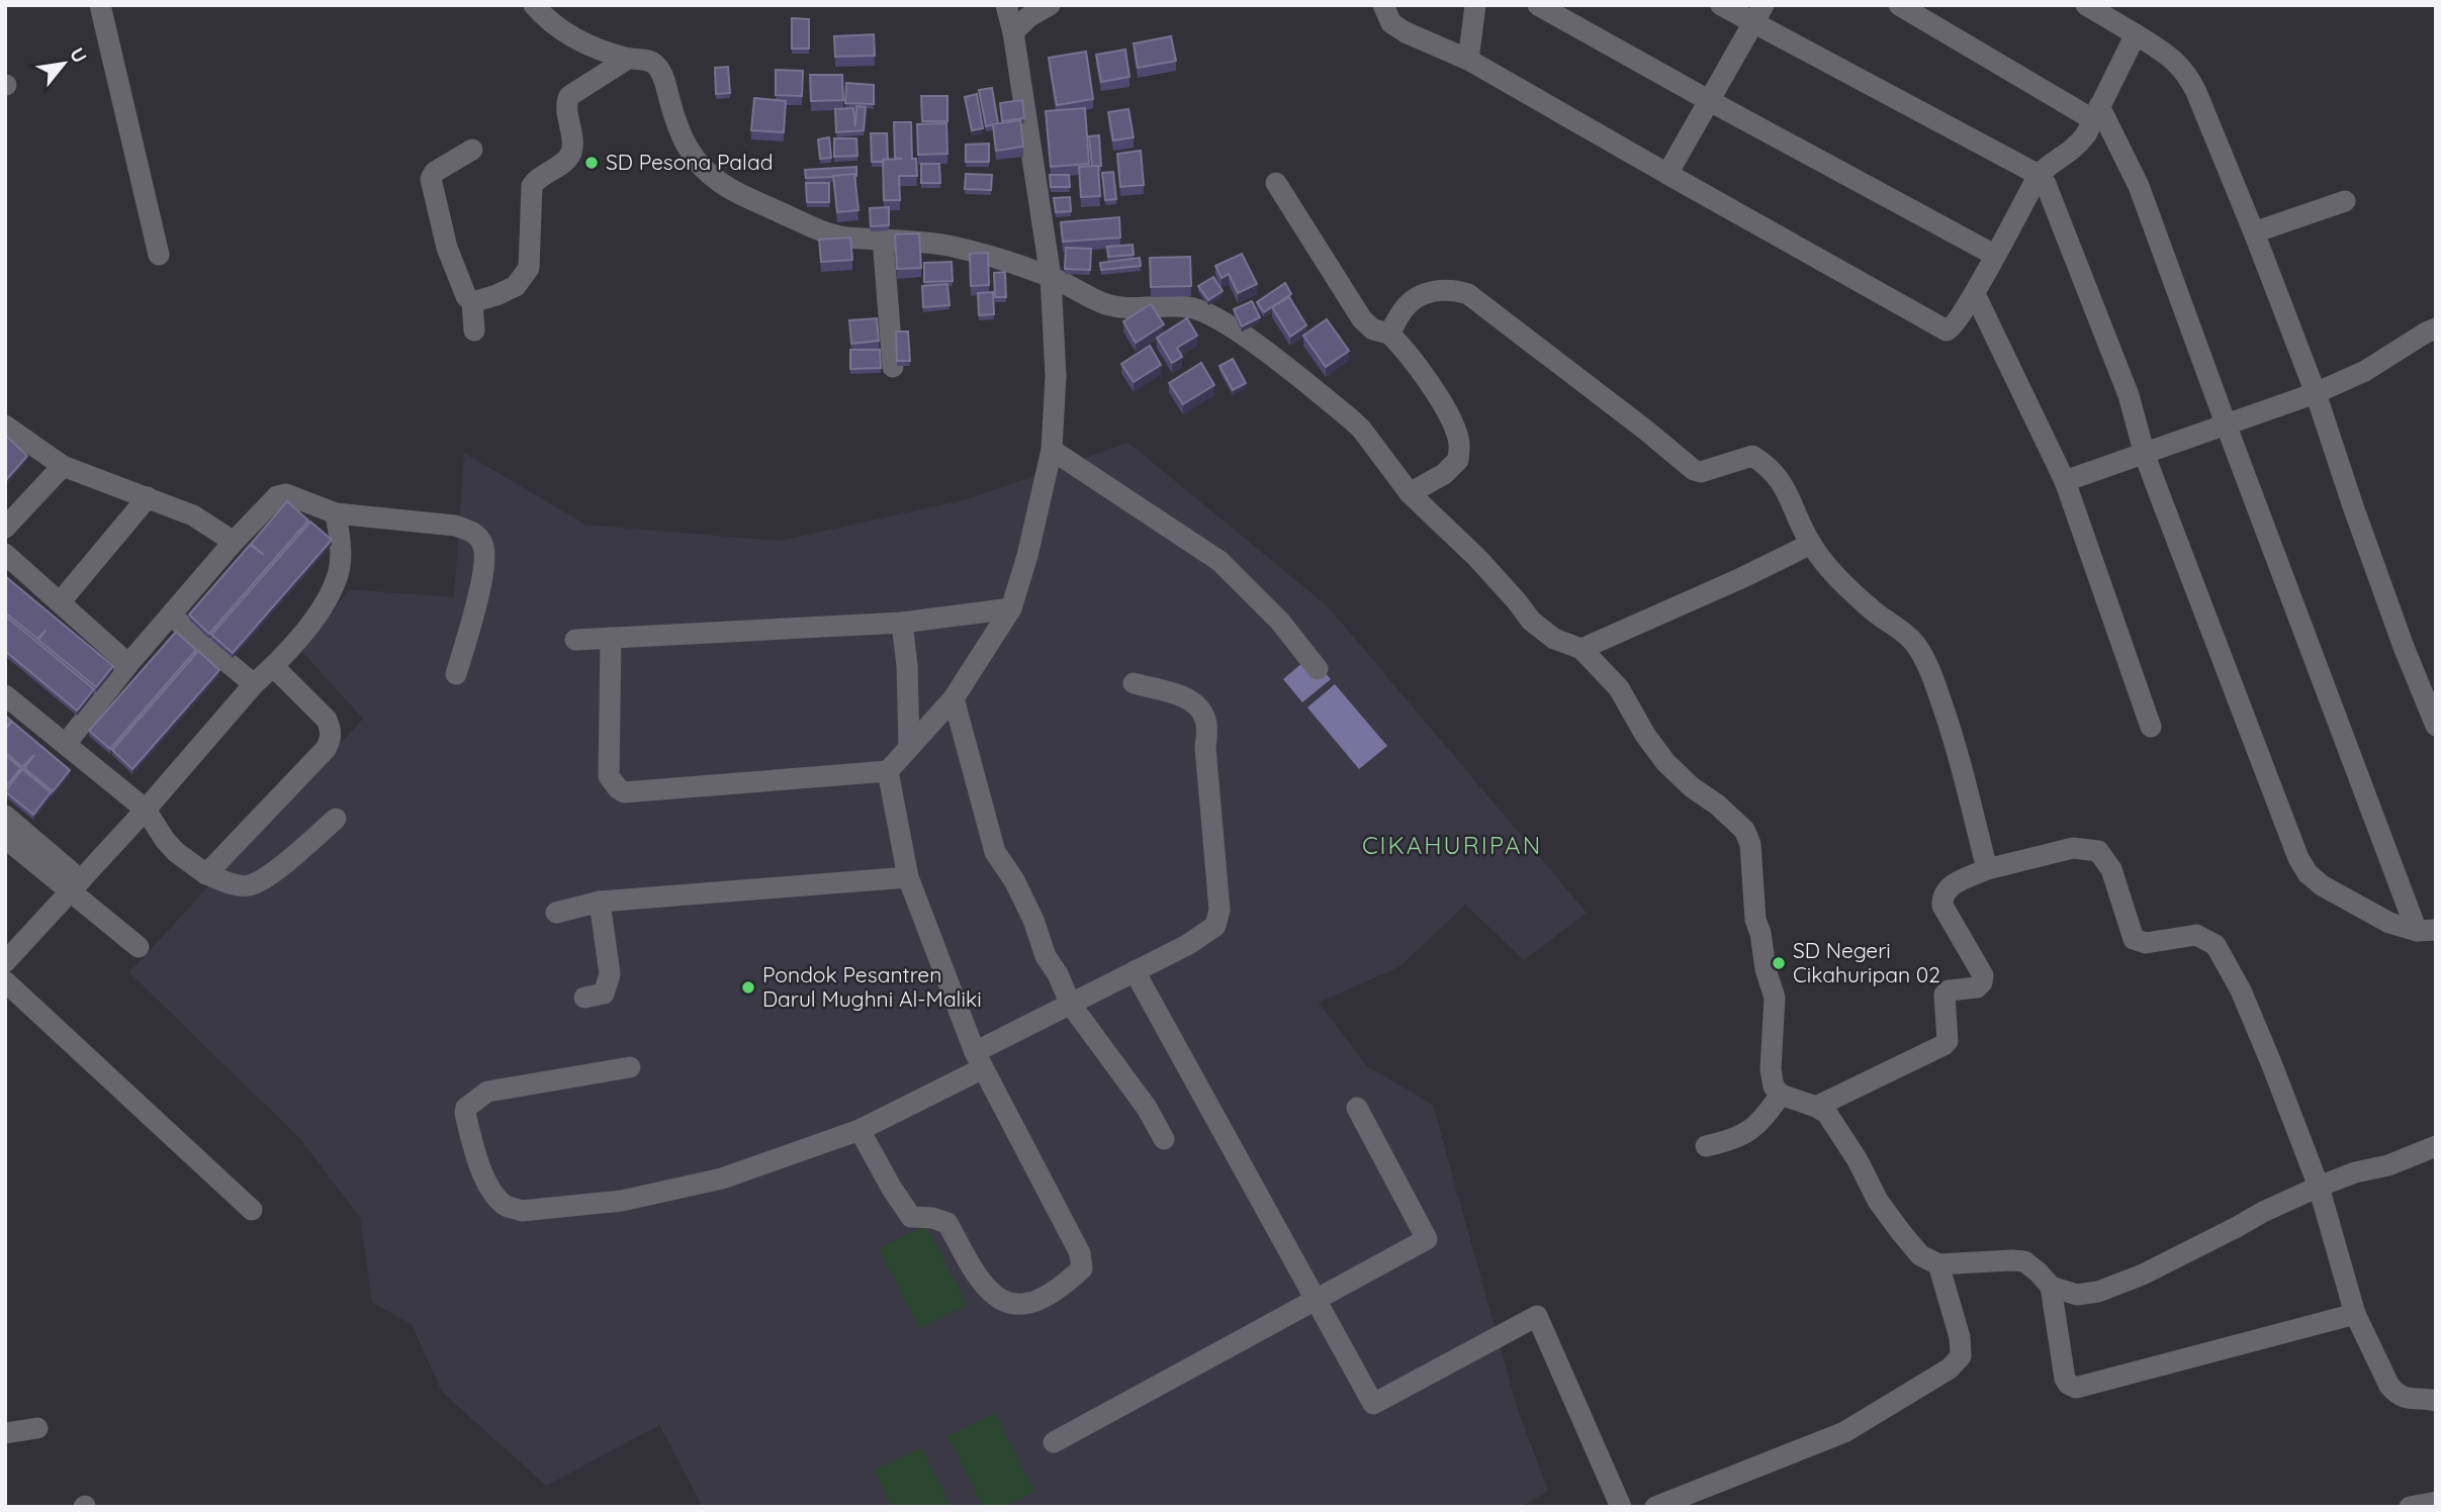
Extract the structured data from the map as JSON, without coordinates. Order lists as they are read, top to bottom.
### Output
{
  "districts": ["CIKAHURIPAN"],
  "places": ["SD Pesona Palad", "SD Negeri Cikahuripan 02", "Pondok Pesantren Darul Mughni Al-Maliki"],
  "north": "top right"
}
